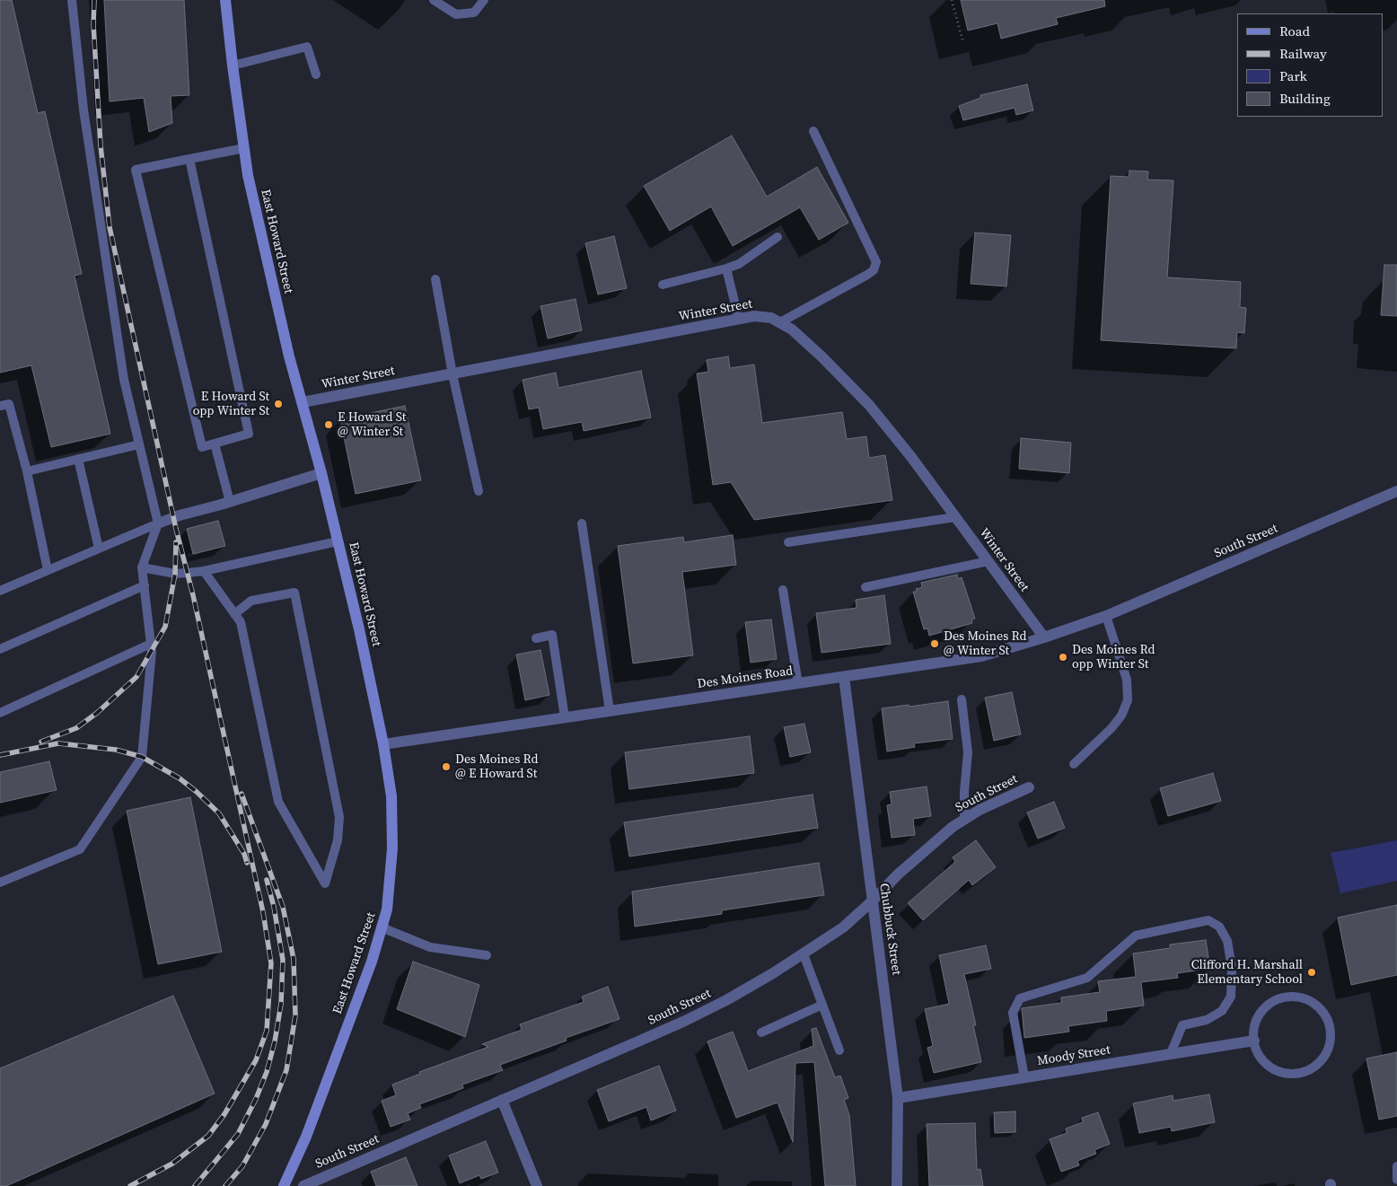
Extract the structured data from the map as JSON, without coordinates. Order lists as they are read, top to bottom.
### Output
{
  "streets": {
    "main road": ["East Howard Street"],
    "street": [
      "Winter Street",
      "South Street",
      "Des Moines Road",
      "Chubbuck Street",
      "Moody Street"
    ]
  },
  "crossings": [
    ["East Howard Street", "Winter Street"],
    ["East Howard Street", "Des Moines Road"],
    ["Winter Street", "Des Moines Road"],
    ["South Street", "Des Moines Road"],
    ["South Street", "Chubbuck Street"],
    ["Des Moines Road", "Chubbuck Street"],
    ["Chubbuck Street", "Moody Street"]
  ],
  "places": [
    "E Howard St opp Winter St",
    "E Howard St @ Winter St",
    "Des Moines Rd @ Winter St",
    "Des Moines Rd opp Winter St",
    "Des Moines Rd @ E Howard St",
    "Clifford H. Marshall Elementary School"
  ],
  "legend": [
    "Road",
    "Railway",
    "Park",
    "Building"
  ]
}
